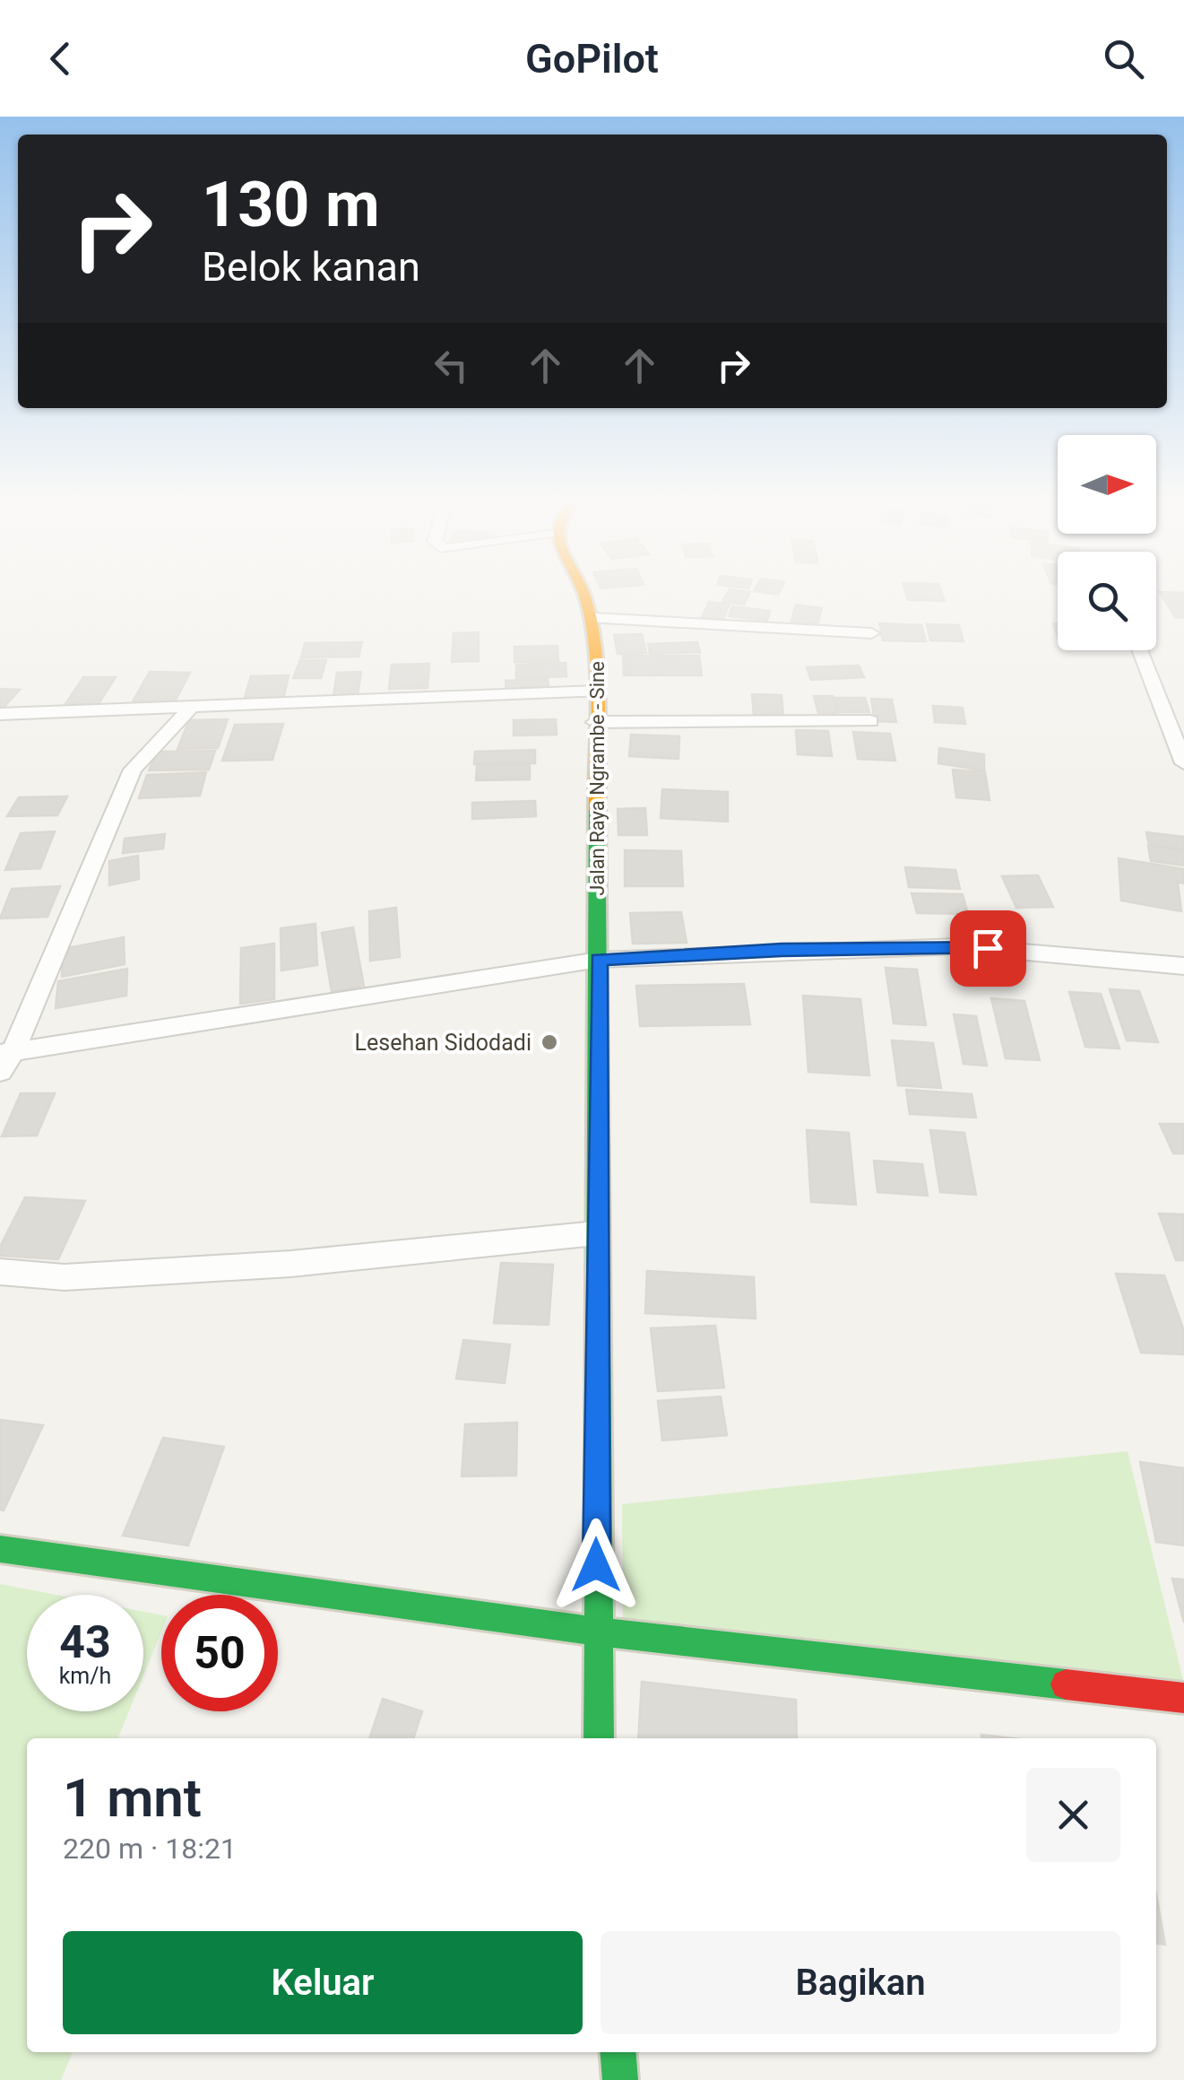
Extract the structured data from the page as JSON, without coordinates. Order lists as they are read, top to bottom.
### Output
{
  "streets": {
    "main road": ["Jalan Raya Ngrambe - Sine"]
  },
  "places": ["Lesehan Sidodadi"],
  "north": "right",
  "page": {
    "header": "GoPilot",
    "turn": ["130 m", "Belok kanan"],
    "speed": "43 km/h",
    "limit": "50",
    "heading": ["1 mnt", "220 m · 18:21"],
    "buttons": ["Keluar", "Bagikan"]
  }
}
